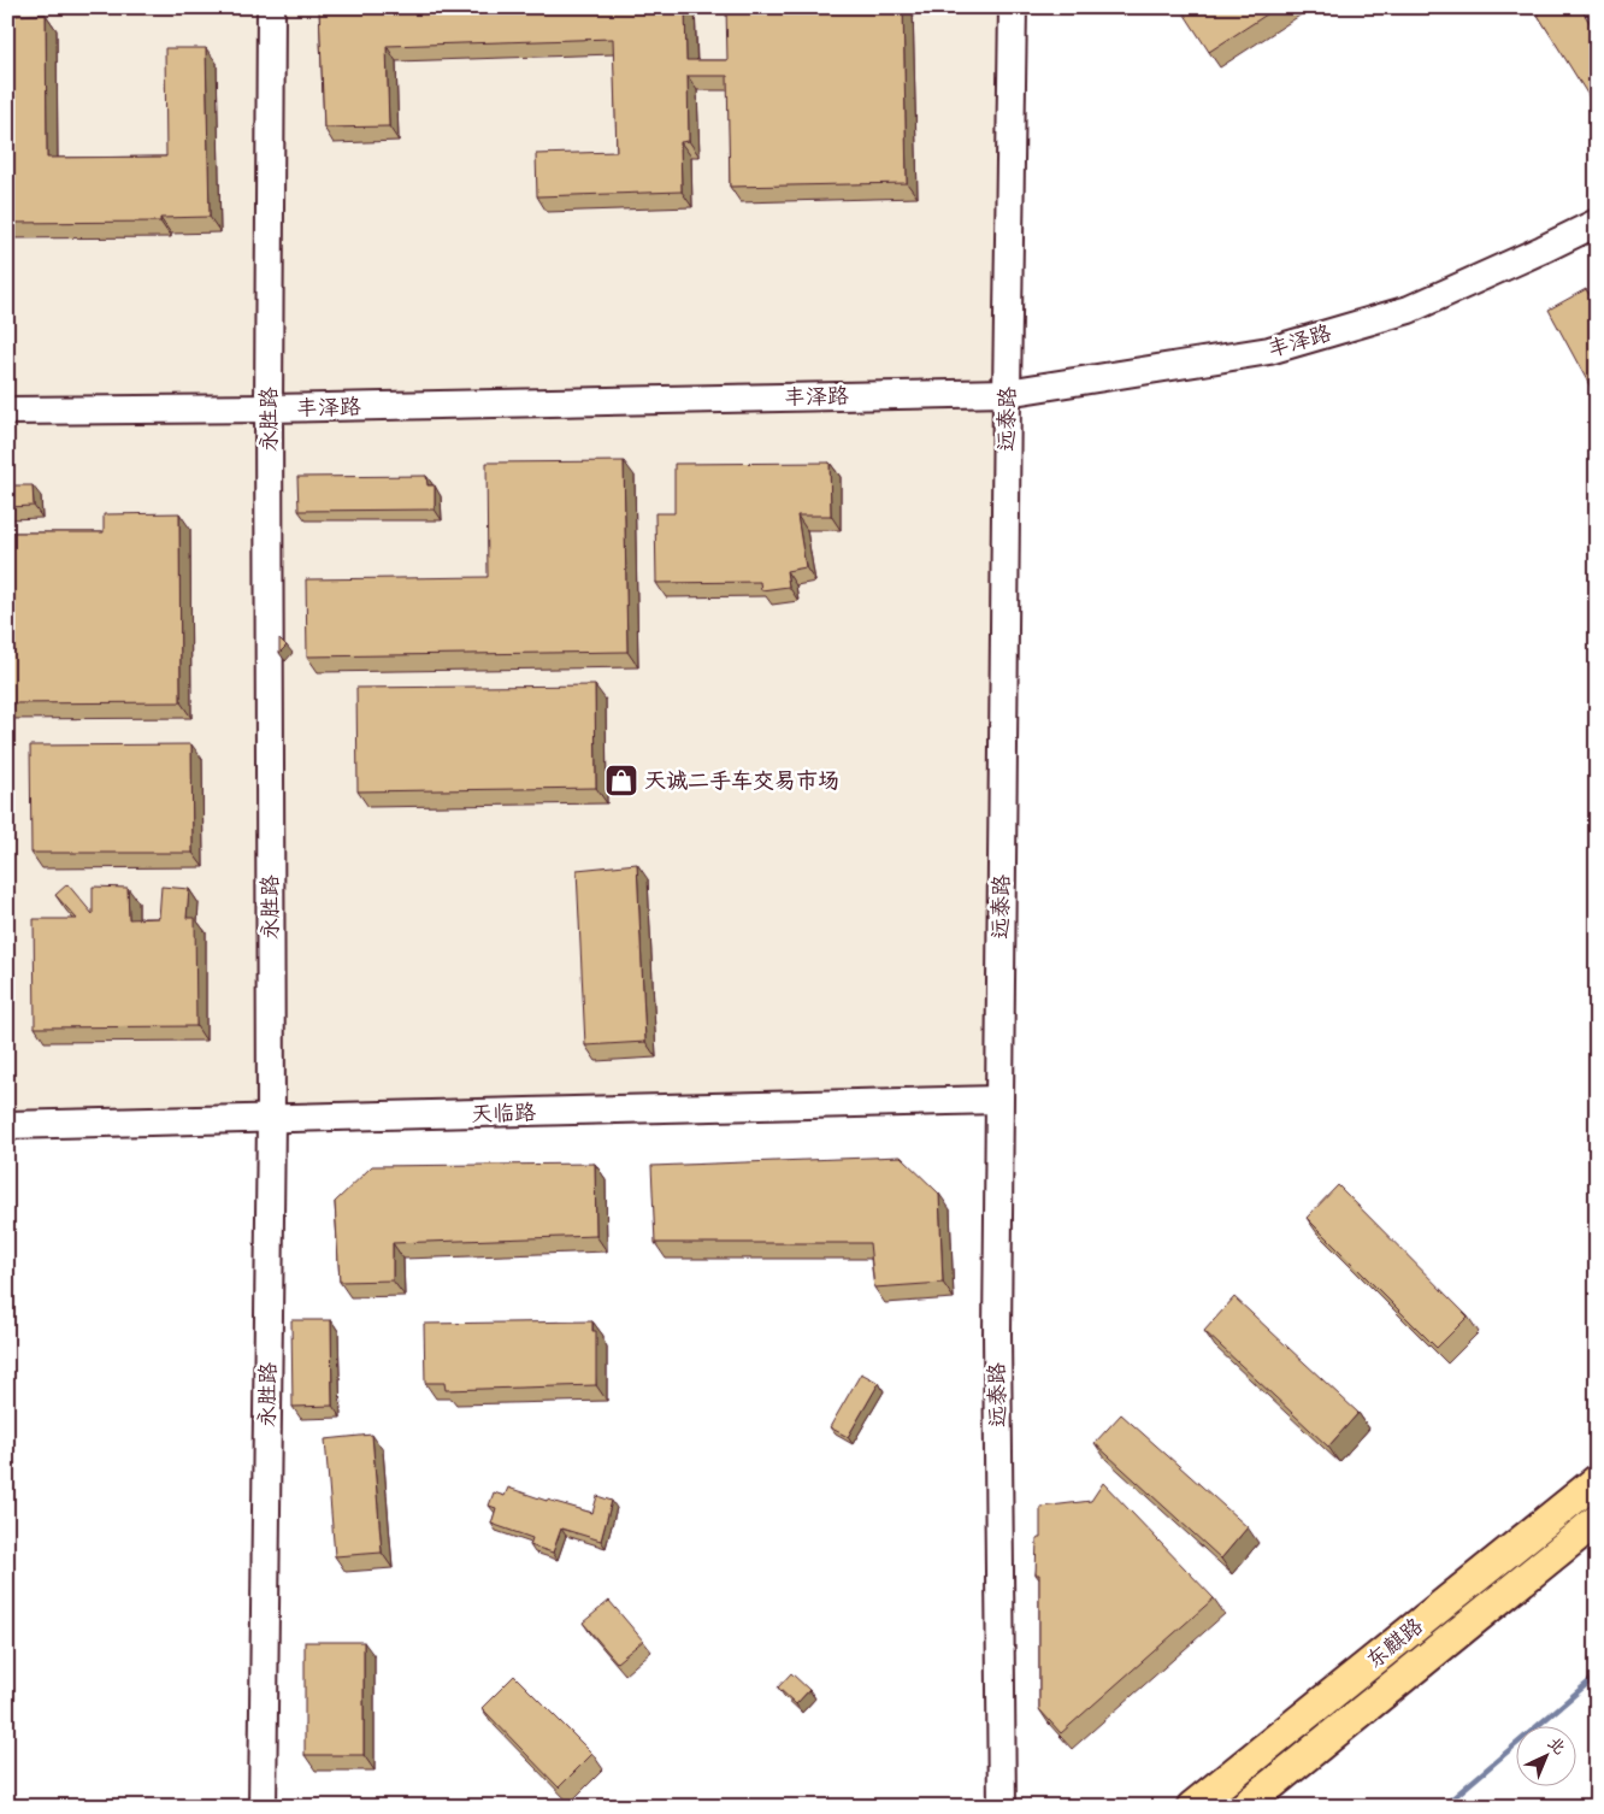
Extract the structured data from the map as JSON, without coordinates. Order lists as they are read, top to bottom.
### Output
{
  "streets": {
    "main road": ["东麒路"],
    "street": [
      "丰泽路",
      "永胜路",
      "远泰路",
      "天临路"
    ]
  },
  "crossings": [
    ["丰泽路", "永胜路"],
    ["丰泽路", "远泰路"],
    ["永胜路", "天临路"],
    ["远泰路", "天临路"]
  ],
  "places": {
    "shop": ["天诚二手车交易市场"]
  },
  "north": "top right"
}
